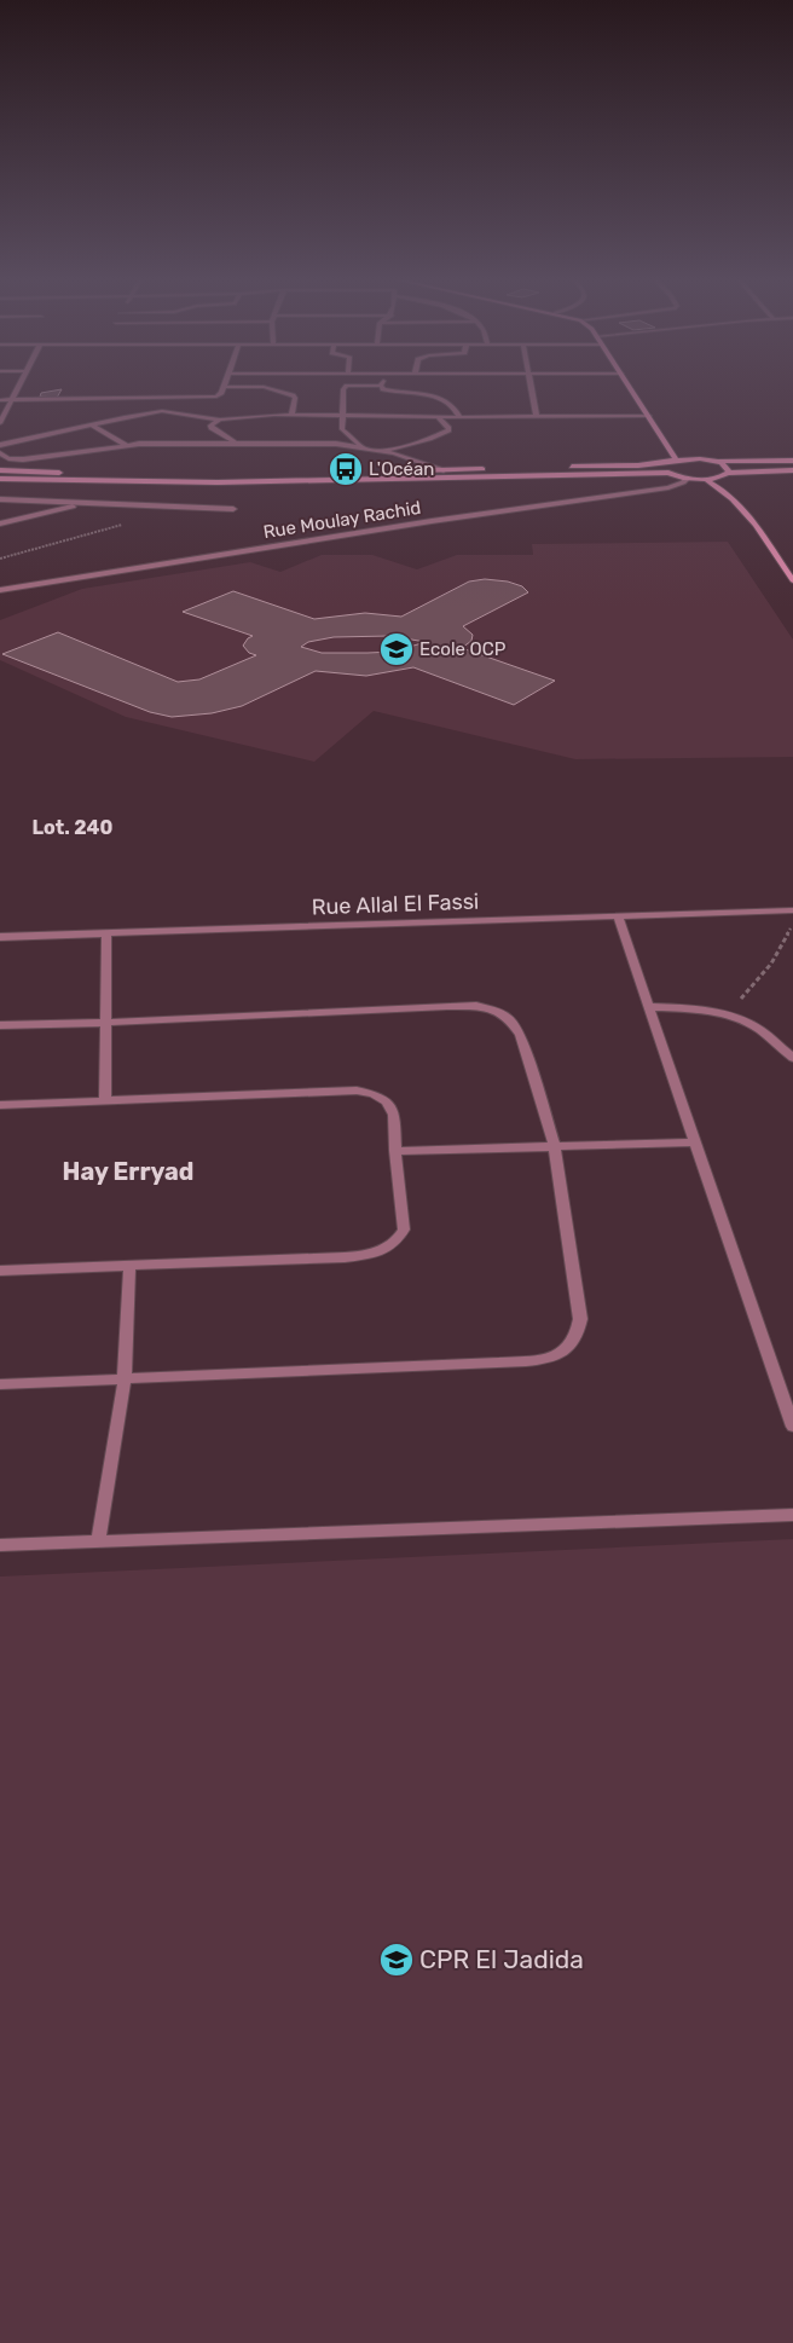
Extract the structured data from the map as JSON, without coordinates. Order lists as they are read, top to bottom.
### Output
{
  "streets": {
    "street": ["Rue Moulay Rachid", "Rue Allal El Fassi"]
  },
  "districts": ["Lot. 240", "Hay Erryad"],
  "places": {
    "bus stop": ["L'Océan"],
    "school or university": ["Ecole OCP", "CPR El Jadida"]
  }
}
